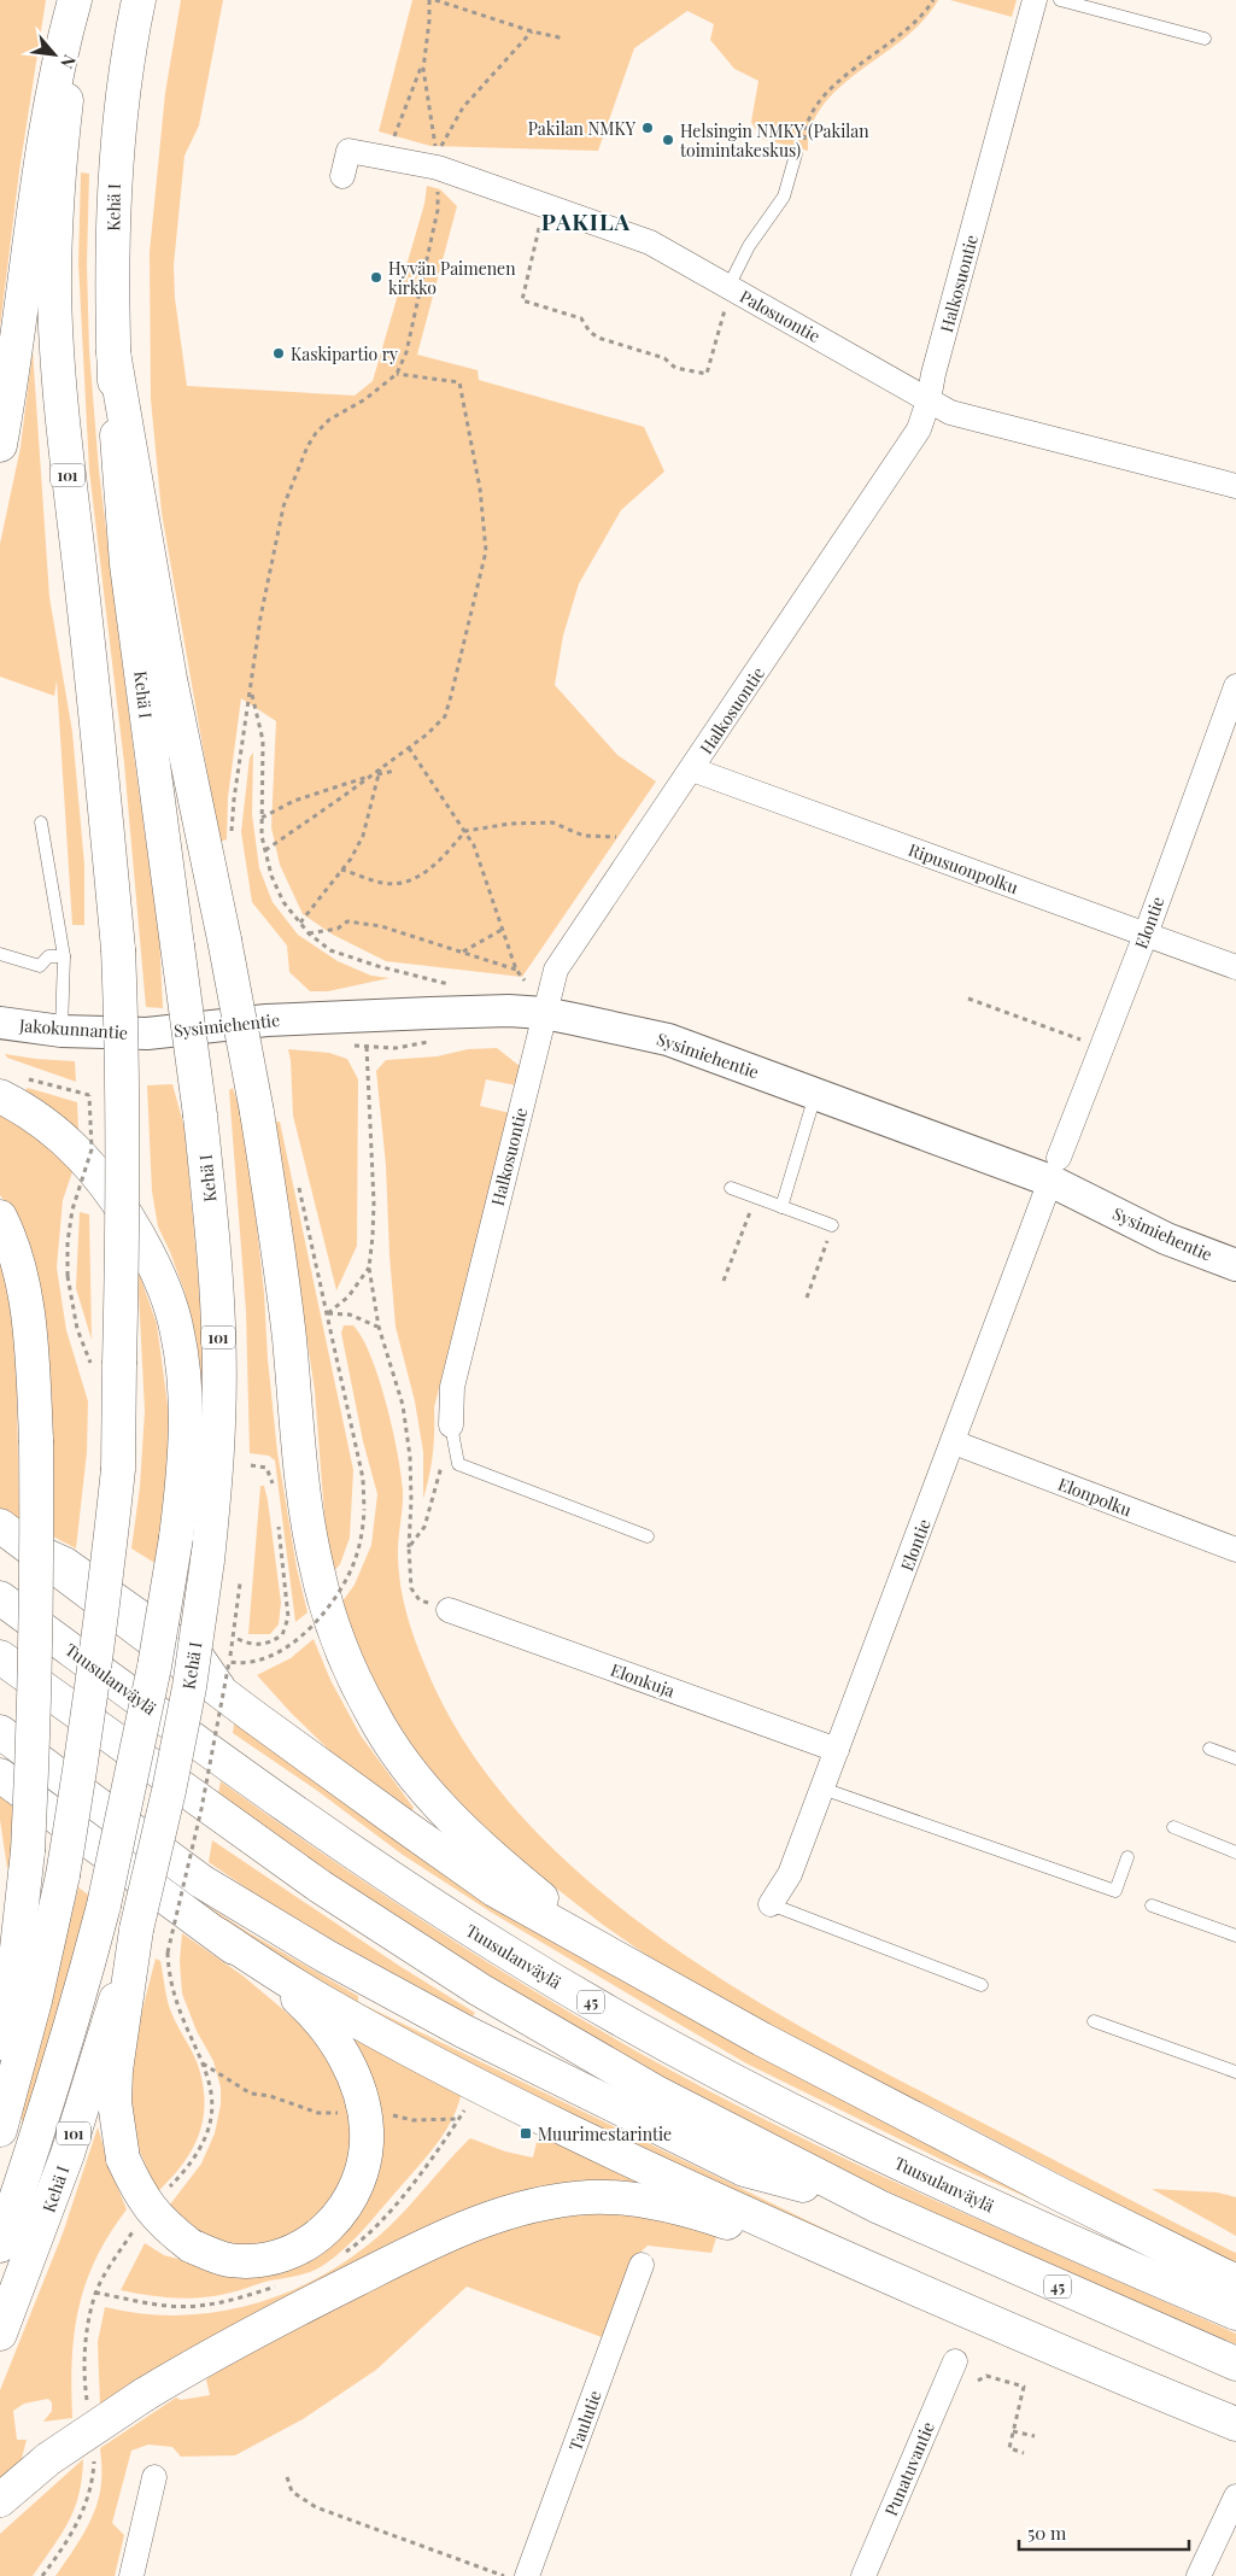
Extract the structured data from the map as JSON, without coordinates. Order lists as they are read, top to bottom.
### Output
{
  "streets": {
    "highway": [
      "Kehä I",
      "101",
      "Tuusulanväylä",
      "45"
    ],
    "street": [
      "Halkosuontie",
      "Palosuontie",
      "Ripusuonpolku",
      "Elontie",
      "Sysimiehentie",
      "Jakokunnantie",
      "Elonpolku",
      "Elonkuja",
      "Taulutie",
      "Punatuvantie"
    ]
  },
  "crossings": [
    ["Halkosuontie", "Palosuontie"],
    ["Halkosuontie", "Ripusuonpolku"],
    ["Halkosuontie", "Sysimiehentie"],
    ["Ripusuonpolku", "Elontie"],
    ["Elontie", "Sysimiehentie"],
    ["Elontie", "Elonpolku"],
    ["Elontie", "Elonkuja"],
    ["Sysimiehentie", "Jakokunnantie"]
  ],
  "districts": ["PAKILA"],
  "places": {
    "other": [
      "Pakilan NMKY",
      "Helsingin NMKY (Pakilan toimintakeskus)",
      "Hyvän Paimenen kirkko",
      "Kaskipartio ry"
    ],
    "transit": ["Muurimestarintie"]
  },
  "scale_bar": "50 m",
  "north": "bottom right"
}
